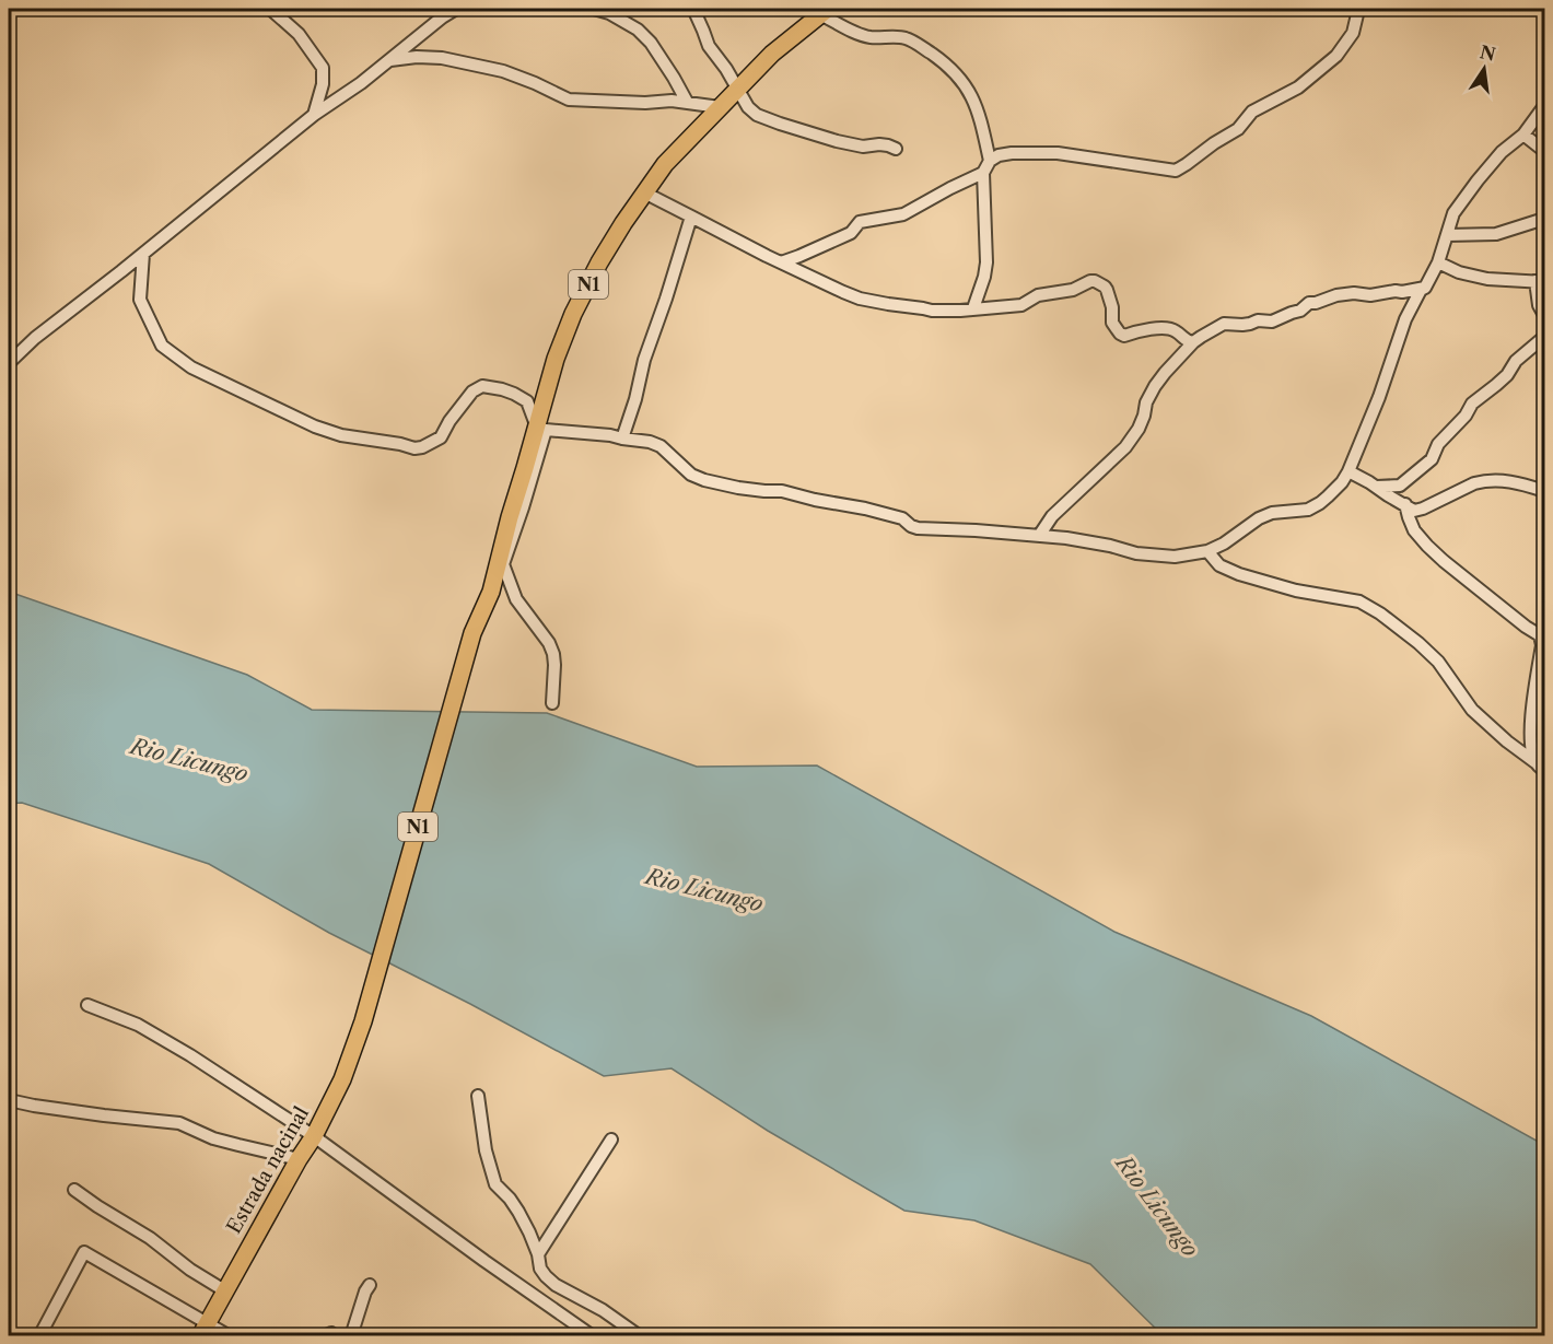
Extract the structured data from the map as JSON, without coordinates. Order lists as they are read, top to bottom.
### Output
{
  "streets": {
    "highway": ["N1", "Estrada nacinal"]
  },
  "crossings": [
    ["N1", "Estrada nacinal"]
  ],
  "water": ["Rio Licungo"],
  "north": "top"
}
